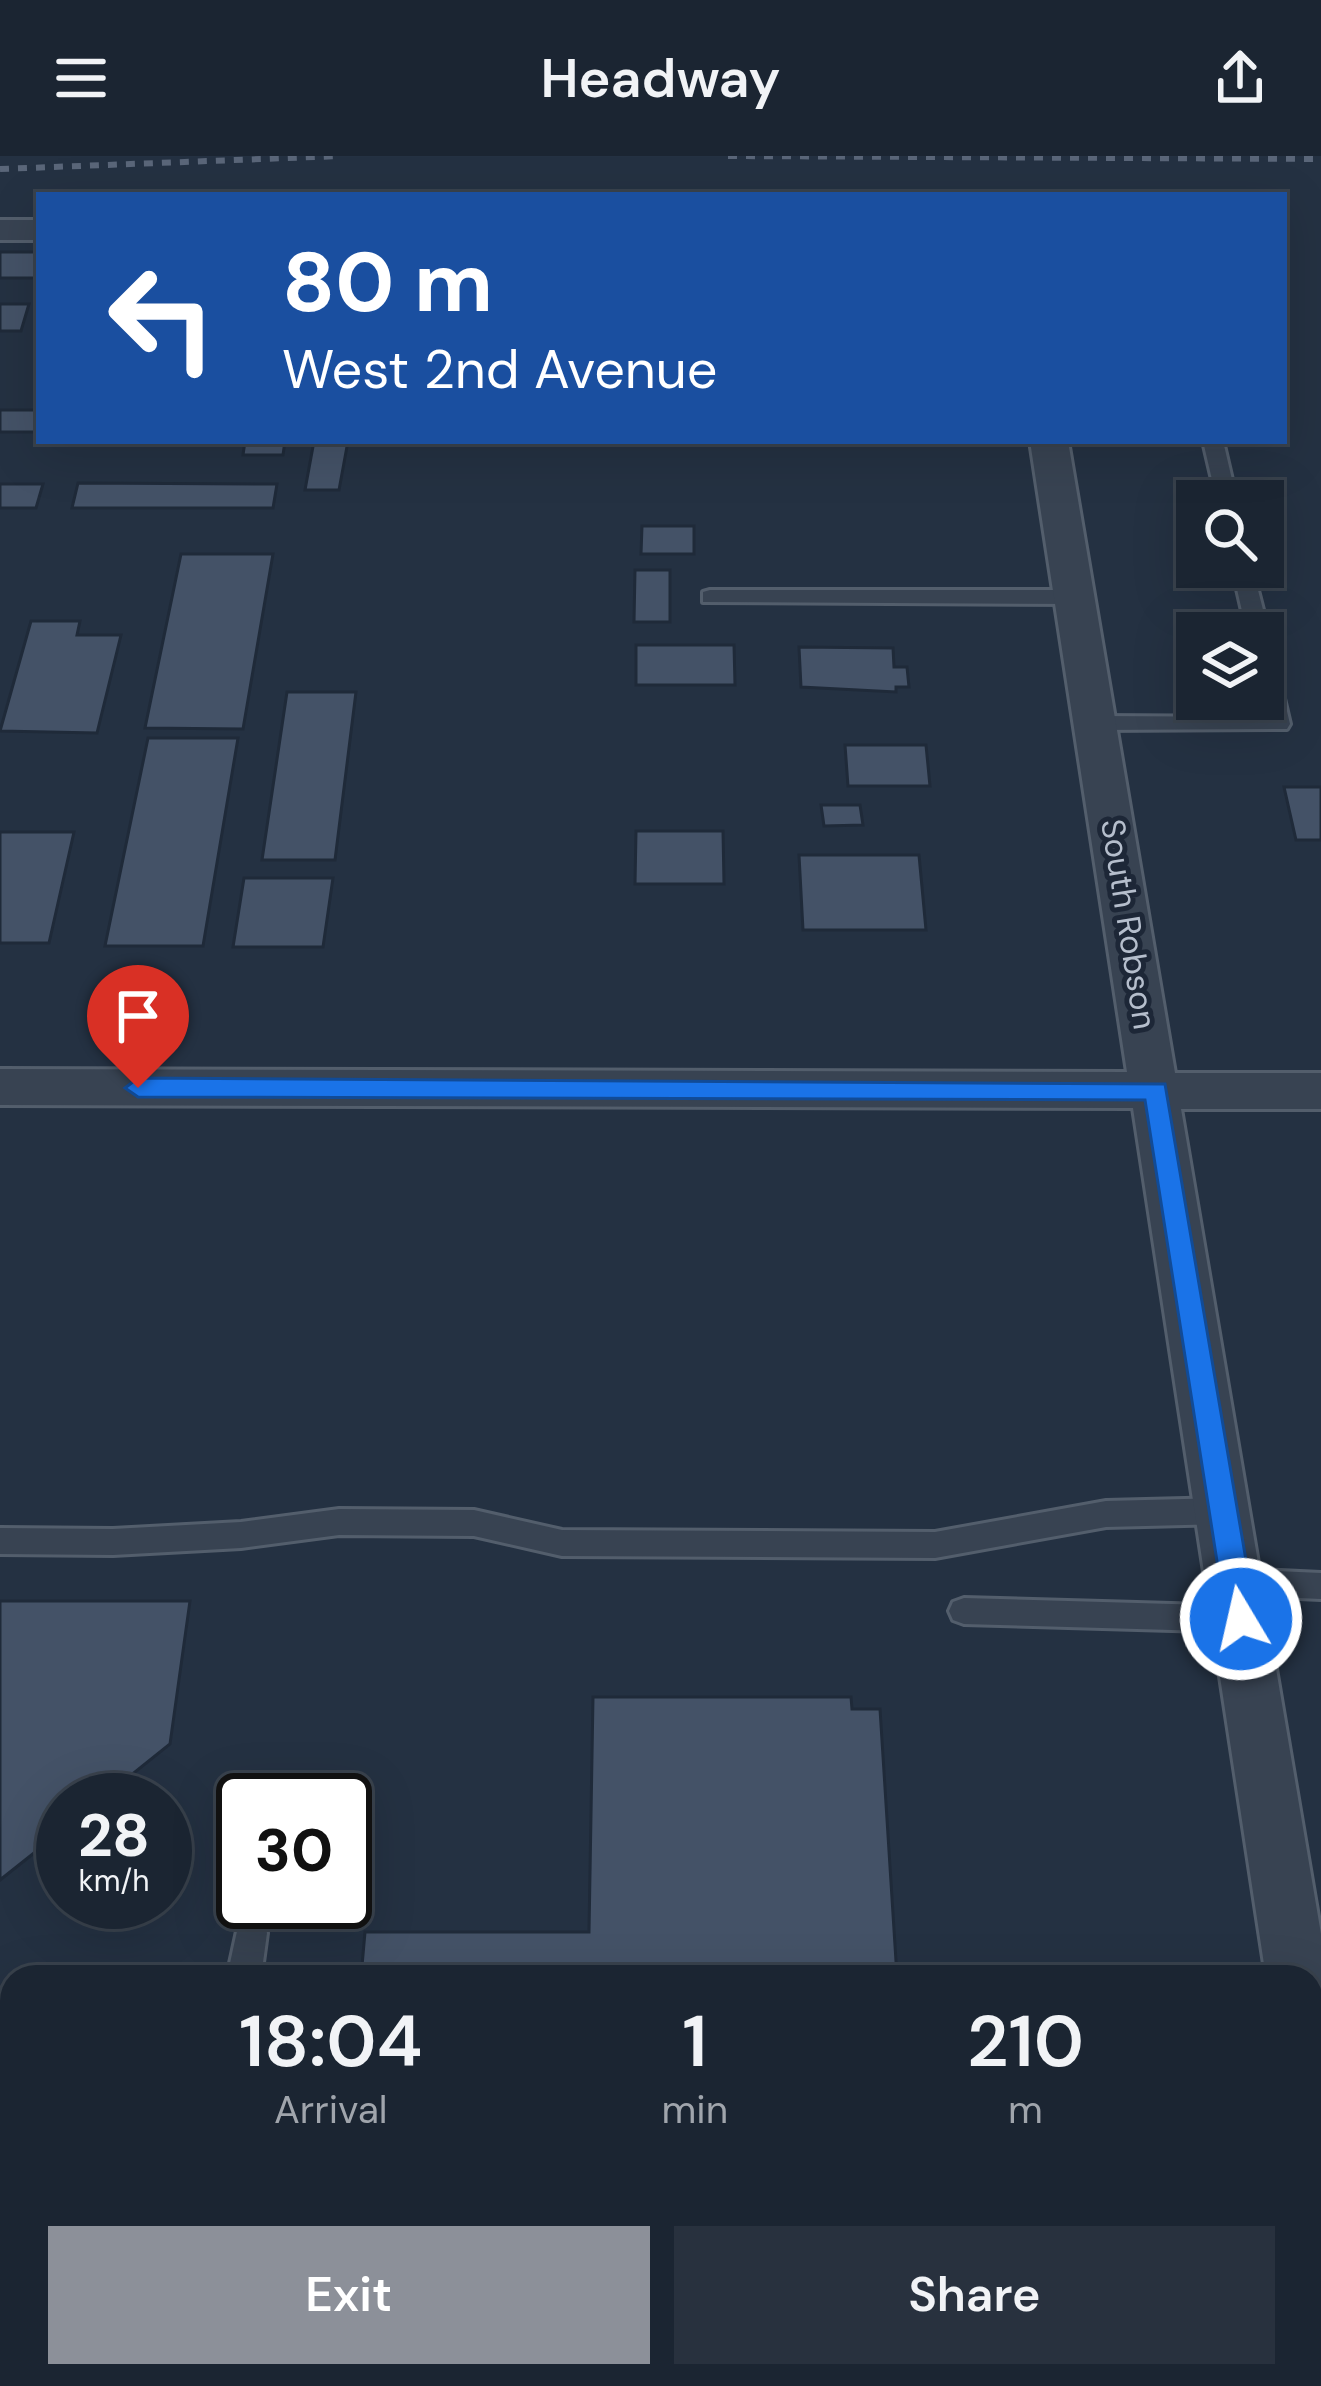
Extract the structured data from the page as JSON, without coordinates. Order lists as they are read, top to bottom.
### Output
{
  "streets": {
    "street": ["South Robson"]
  },
  "page": {
    "header": "Headway",
    "turn": ["80 m", "West 2nd Avenue"],
    "speed": "28 km/h",
    "limit": "30",
    "eta": [
      "18:04",
      "Arrival",
      "1",
      "min",
      "210",
      "m"
    ],
    "buttons": ["Exit", "Share"]
  }
}
